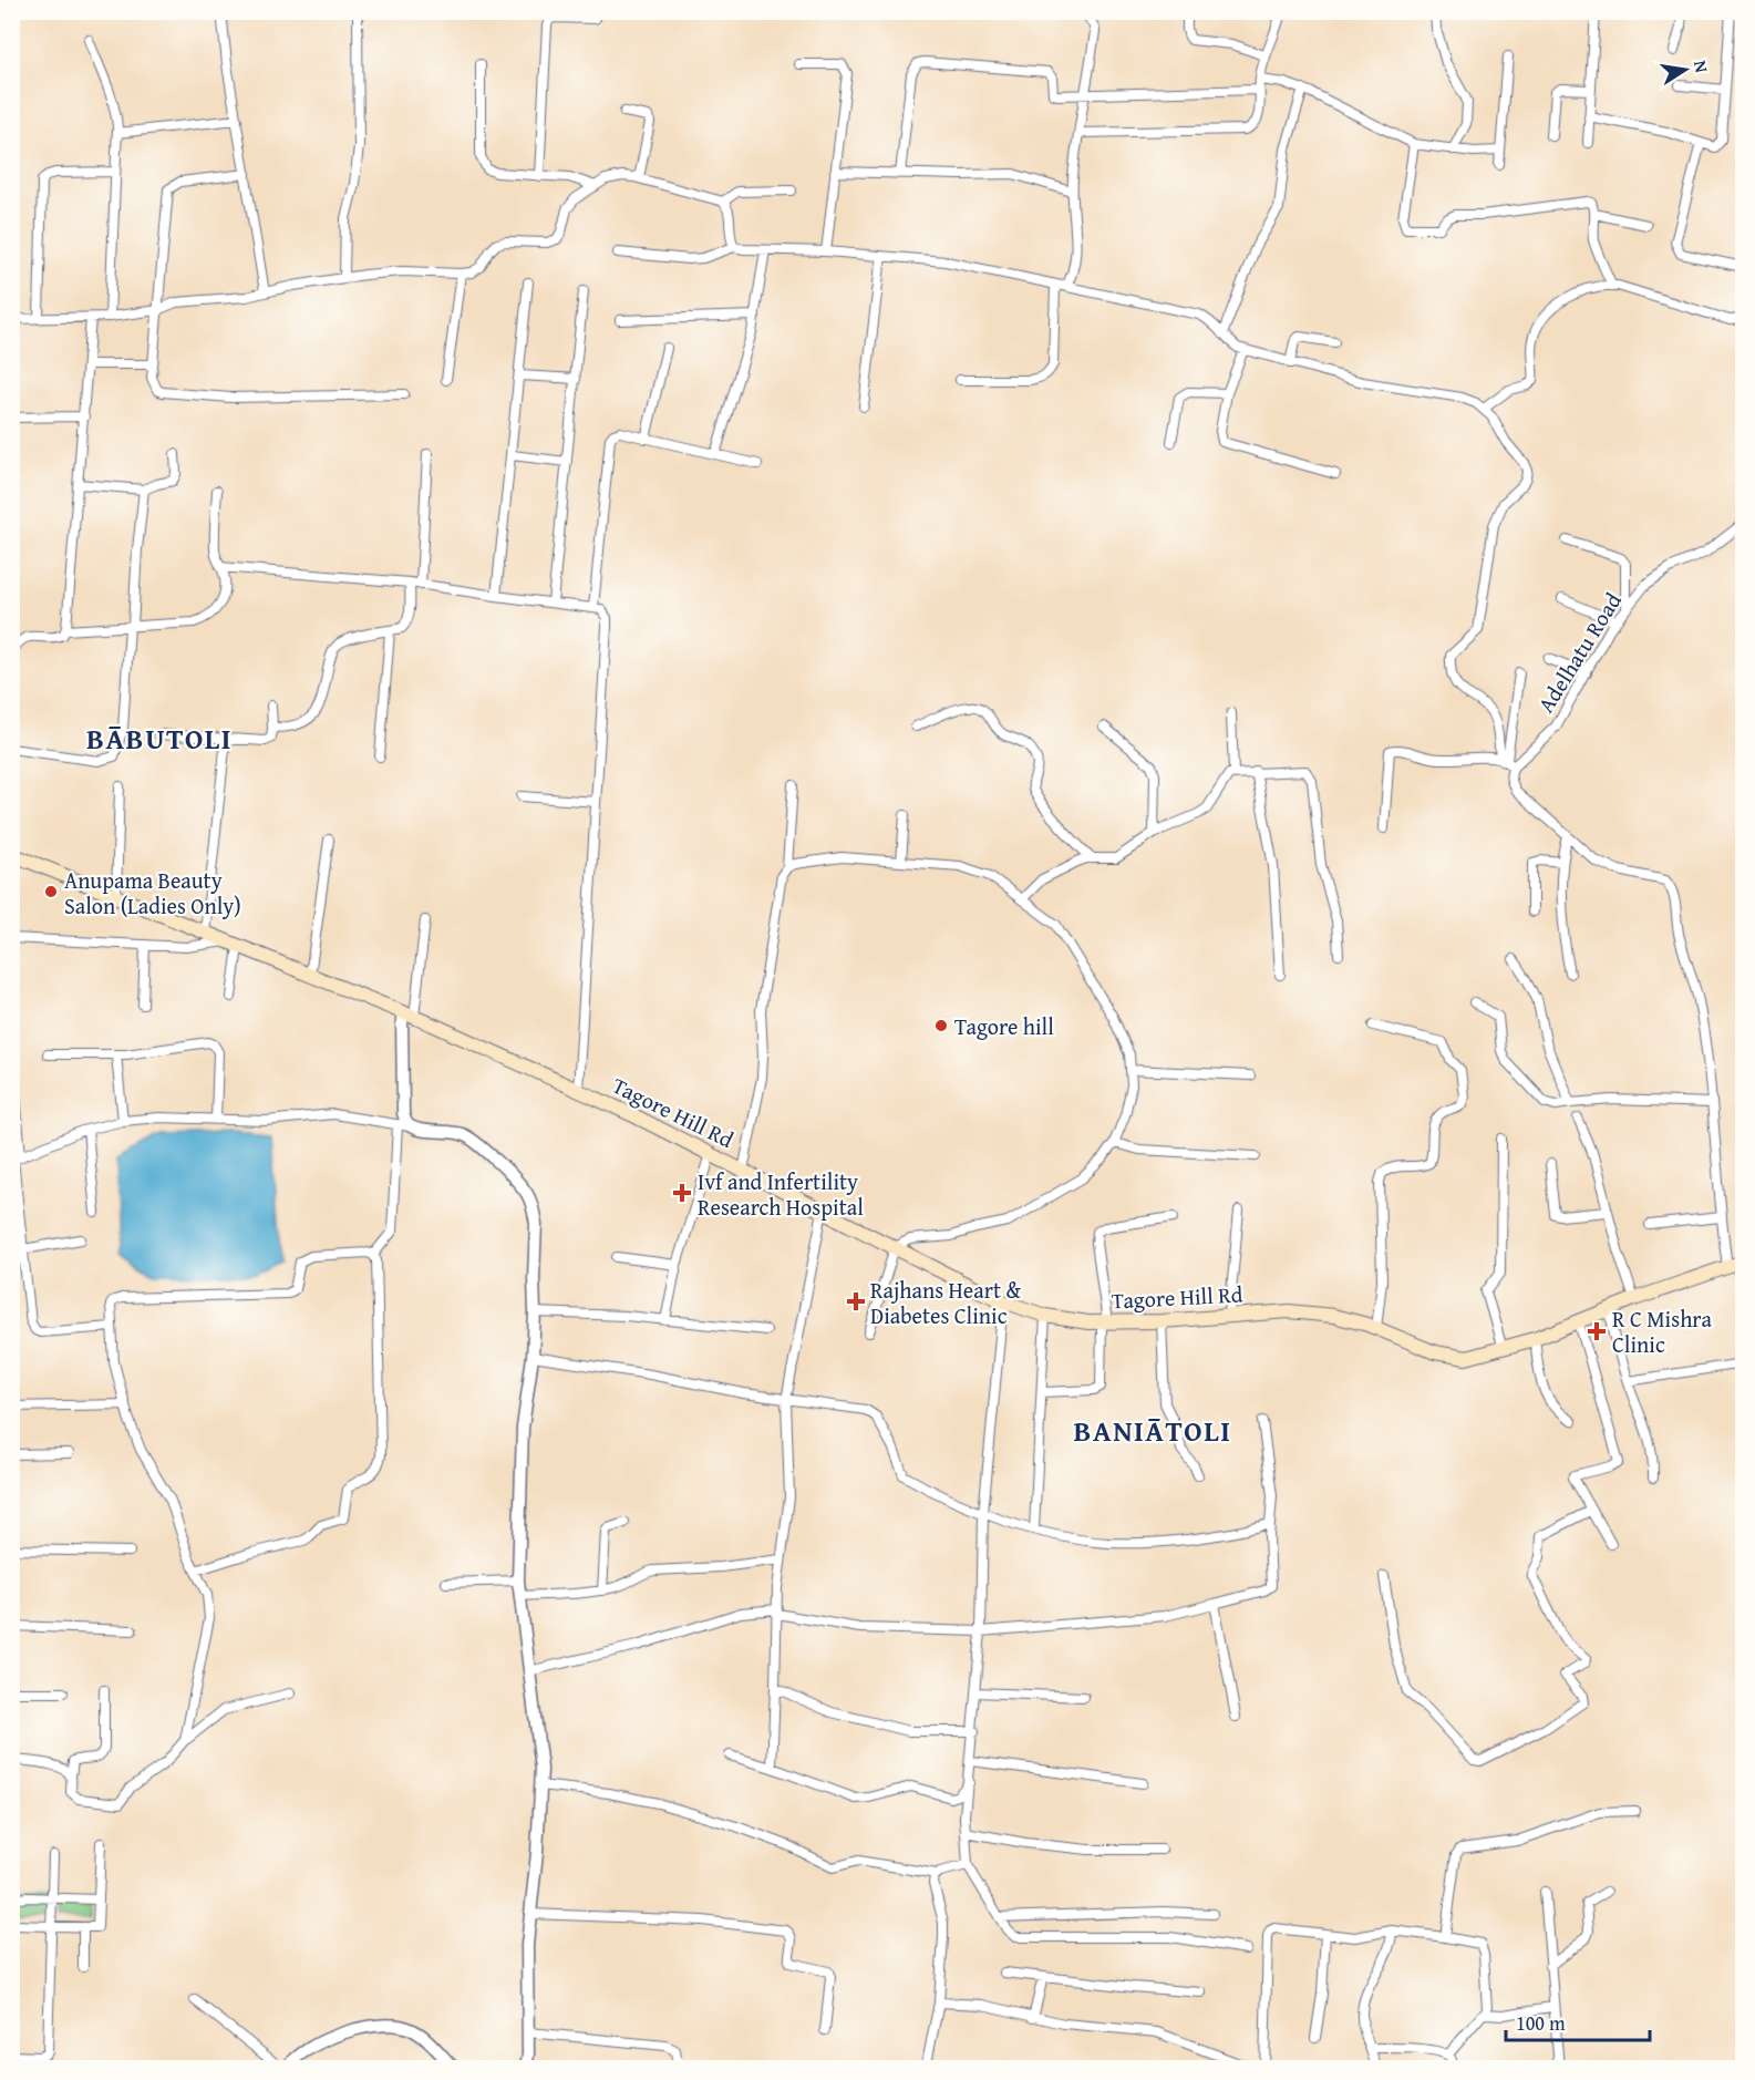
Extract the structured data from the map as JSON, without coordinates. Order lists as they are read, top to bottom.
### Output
{
  "streets": {
    "main road": ["Tagore Hill Rd"],
    "street": ["Adelhatu Road"]
  },
  "districts": ["BĀBUTOLI", "BANIĀTOLI"],
  "places": {
    "other": ["Anupama Beauty Salon (Ladies Only)", "Tagore hill"],
    "health": ["Ivf and Infertility Research Hospital", "Rajhans Heart & Diabetes Clinic", "R C Mishra Clinic"]
  },
  "scale_bar": "100 m",
  "north": "right"
}
